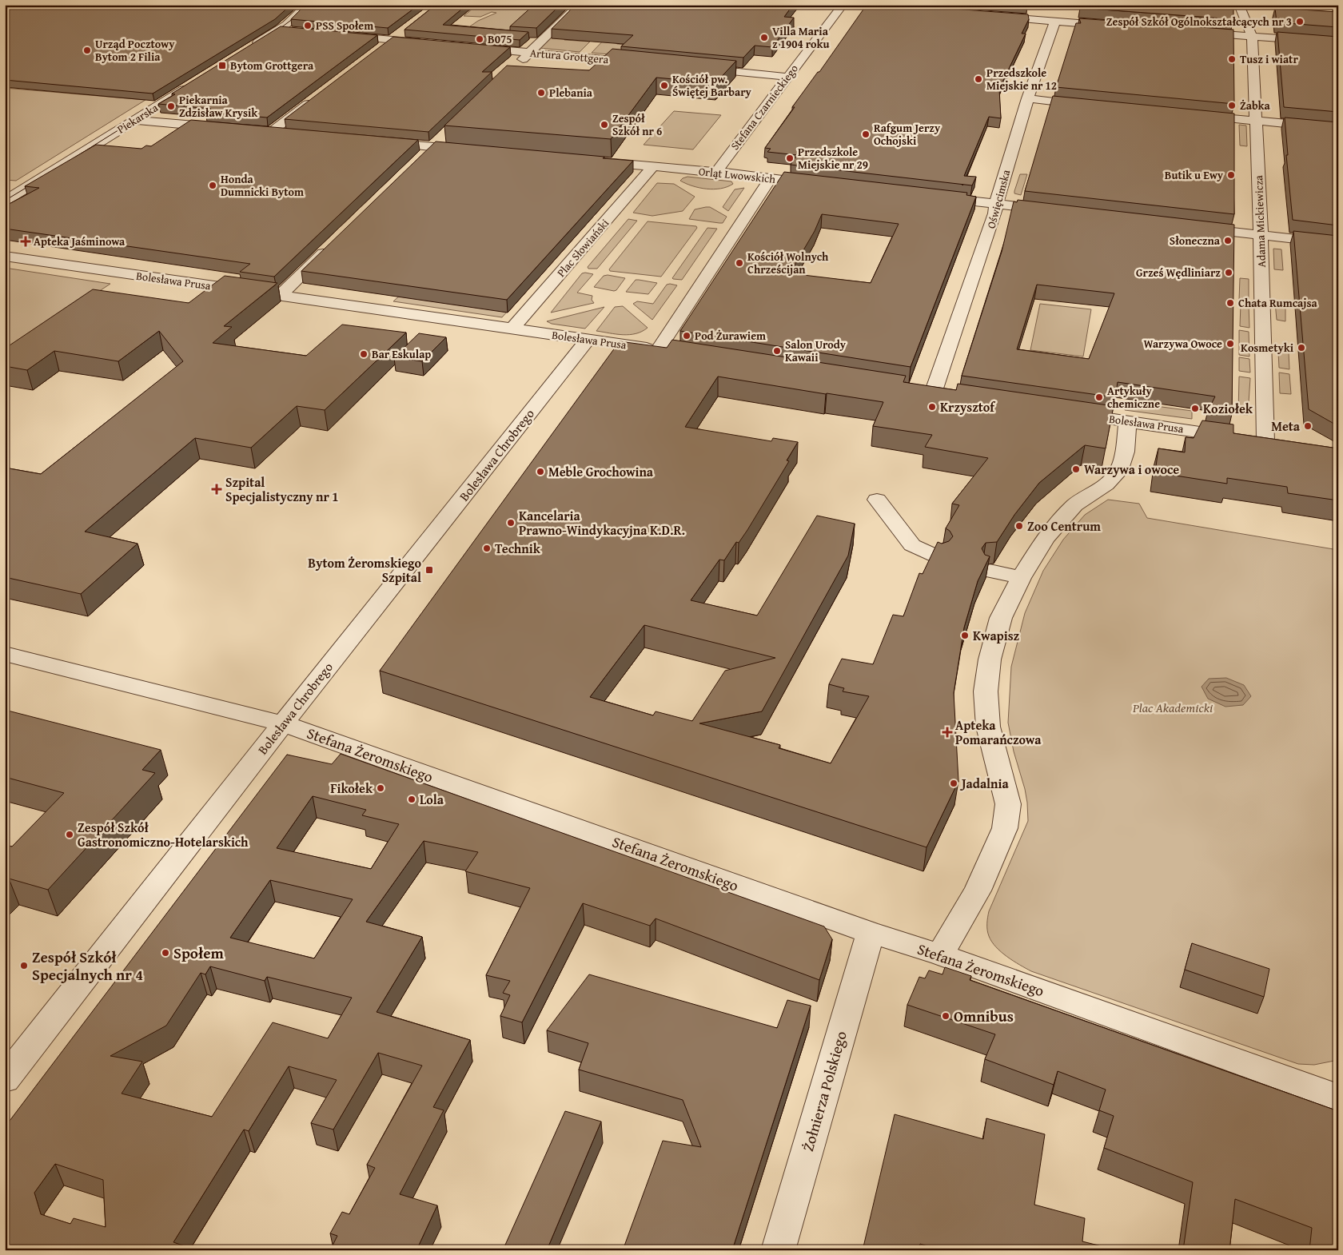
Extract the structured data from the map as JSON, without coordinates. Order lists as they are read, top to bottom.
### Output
{
  "streets": {
    "street": [
      "Artura Grottgera",
      "Stefana Czarnieckiego",
      "Piekarska",
      "Orląt Lwowskich",
      "Oświęcimska",
      "Adama Mickiewicza",
      "Plac Słowiański",
      "Bolesława Prusa",
      "Bolesława Chrobrego",
      "Stefana Żeromskiego",
      "Żołnierza Polskiego"
    ]
  },
  "crossings": [
    ["Stefana Czarnieckiego", "Orląt Lwowskich"],
    ["Orląt Lwowskich", "Plac Słowiański"],
    ["Orląt Lwowskich", "Bolesława Prusa"],
    ["Adama Mickiewicza", "Bolesława Prusa"],
    ["Plac Słowiański", "Bolesława Prusa"],
    ["Bolesława Prusa", "Bolesława Chrobrego"],
    ["Bolesława Chrobrego", "Stefana Żeromskiego"],
    ["Stefana Żeromskiego", "Żołnierza Polskiego"]
  ],
  "parks": ["Plac Akademicki"],
  "places": {
    "other": [
      "Zespół Szkół Ogólnokształcących nr 3",
      "PSS Społem",
      "Villa Maria z 1904 roku",
      "B075",
      "Urząd Pocztowy Bytom 2 Filia",
      "Tusz i wiatr",
      "Przedszkole Miejskie nr 12",
      "Kościół pw. Świętej Barbary",
      "Plebania",
      "Żabka",
      "Piekarnia Zdzisław Krysik",
      "Zespół Szkół nr 6",
      "Rafgum Jerzy Ochojski",
      "Przedszkole Miejskie nr 29",
      "Butik u Ewy",
      "Honda Dumnicki Bytom",
      "Słoneczna",
      "Kościół Wolnych Chrześcijan",
      "Grześ Wędliniarz",
      "Chata Rumcajsa",
      "Pod Żurawiem",
      "Warzywa Owoce",
      "Kosmetyki",
      "Salon Urody Kawaii",
      "Bar Eskulap",
      "Artykuły chemiczne",
      "Krzysztof",
      "Koziołek",
      "Meta",
      "Warzywa i owoce",
      "Meble Grochowina",
      "Kancelaria Prawno-Windykacyjna K.D.R.",
      "Zoo Centrum",
      "Technik",
      "Kwapisz",
      "Jadalnia",
      "Fikołek",
      "Lola",
      "Zespół Szkół Gastronomiczno-Hotelarskich",
      "Społem",
      "Zespół Szkół Specjalnych nr 4",
      "Omnibus"
    ],
    "transit": ["Bytom Grottgera", "Bytom Żeromskiego Szpital"],
    "health": ["Apteka Jaśminowa", "Szpital Specjalistyczny nr 1", "Apteka Pomarańczowa"]
  }
}
